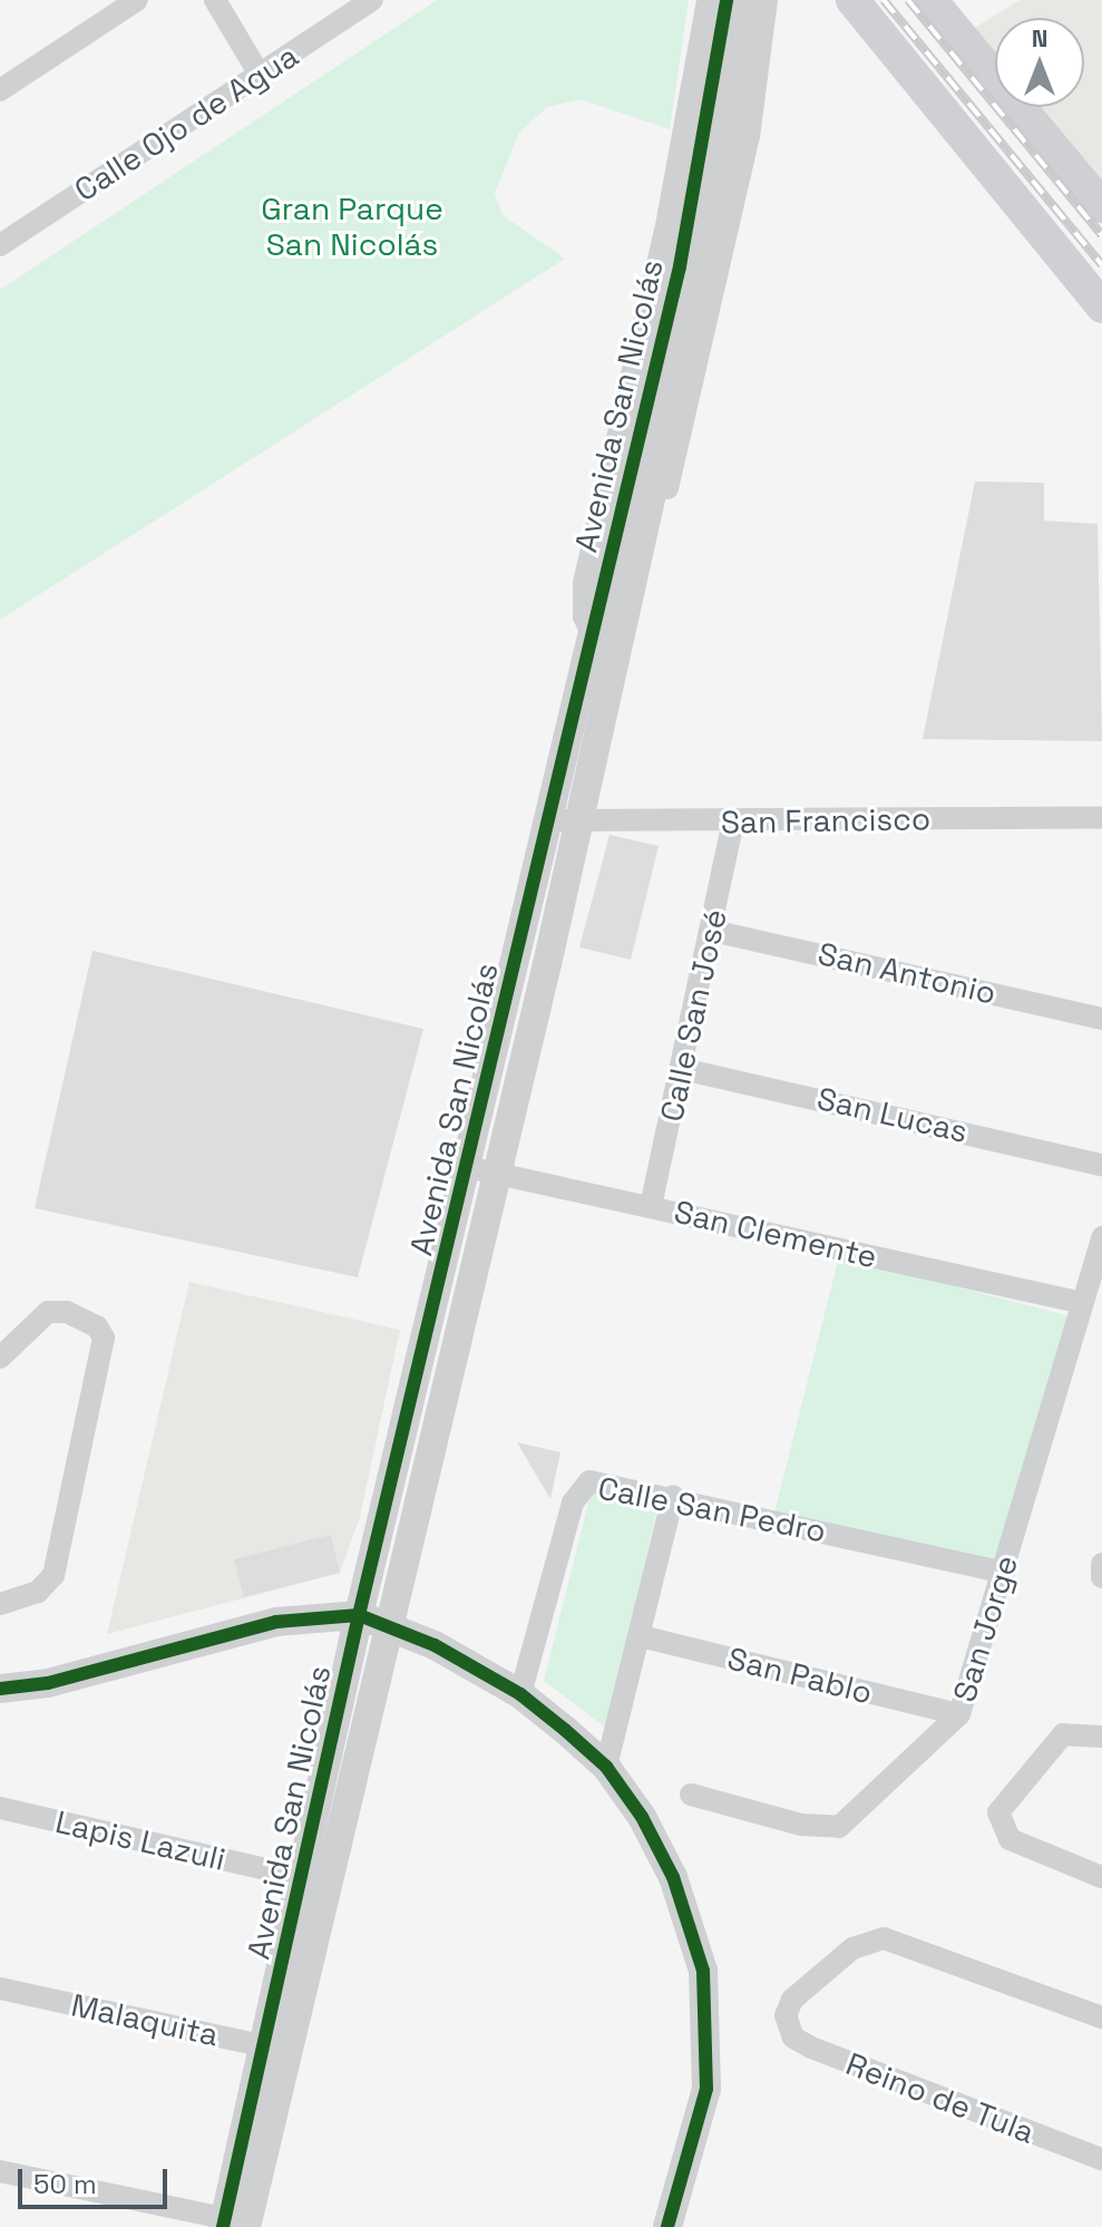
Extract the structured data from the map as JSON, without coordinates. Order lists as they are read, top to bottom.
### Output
{
  "streets": {
    "street": [
      "Calle Ojo de Agua",
      "Avenida San Nicolás",
      "San Francisco",
      "San Antonio",
      "Calle San José",
      "San Lucas",
      "San Clemente",
      "Calle San Pedro",
      "San Jorge",
      "San Pablo",
      "Lapis Lazuli",
      "Malaquita",
      "Reino de Tula"
    ]
  },
  "crossings": [
    ["Avenida San Nicolás", "San Francisco"],
    ["Avenida San Nicolás", "San Clemente"],
    ["Avenida San Nicolás", "Lapis Lazuli"],
    ["Avenida San Nicolás", "Malaquita"],
    ["San Francisco", "Calle San José"],
    ["San Antonio", "Calle San José"],
    ["Calle San José", "San Lucas"],
    ["Calle San José", "San Clemente"],
    ["San Clemente", "San Jorge"],
    ["Calle San Pedro", "San Jorge"],
    ["San Jorge", "San Pablo"]
  ],
  "parks": ["Gran Parque San Nicolás"],
  "scale_bar": "50 m",
  "north": "top"
}
